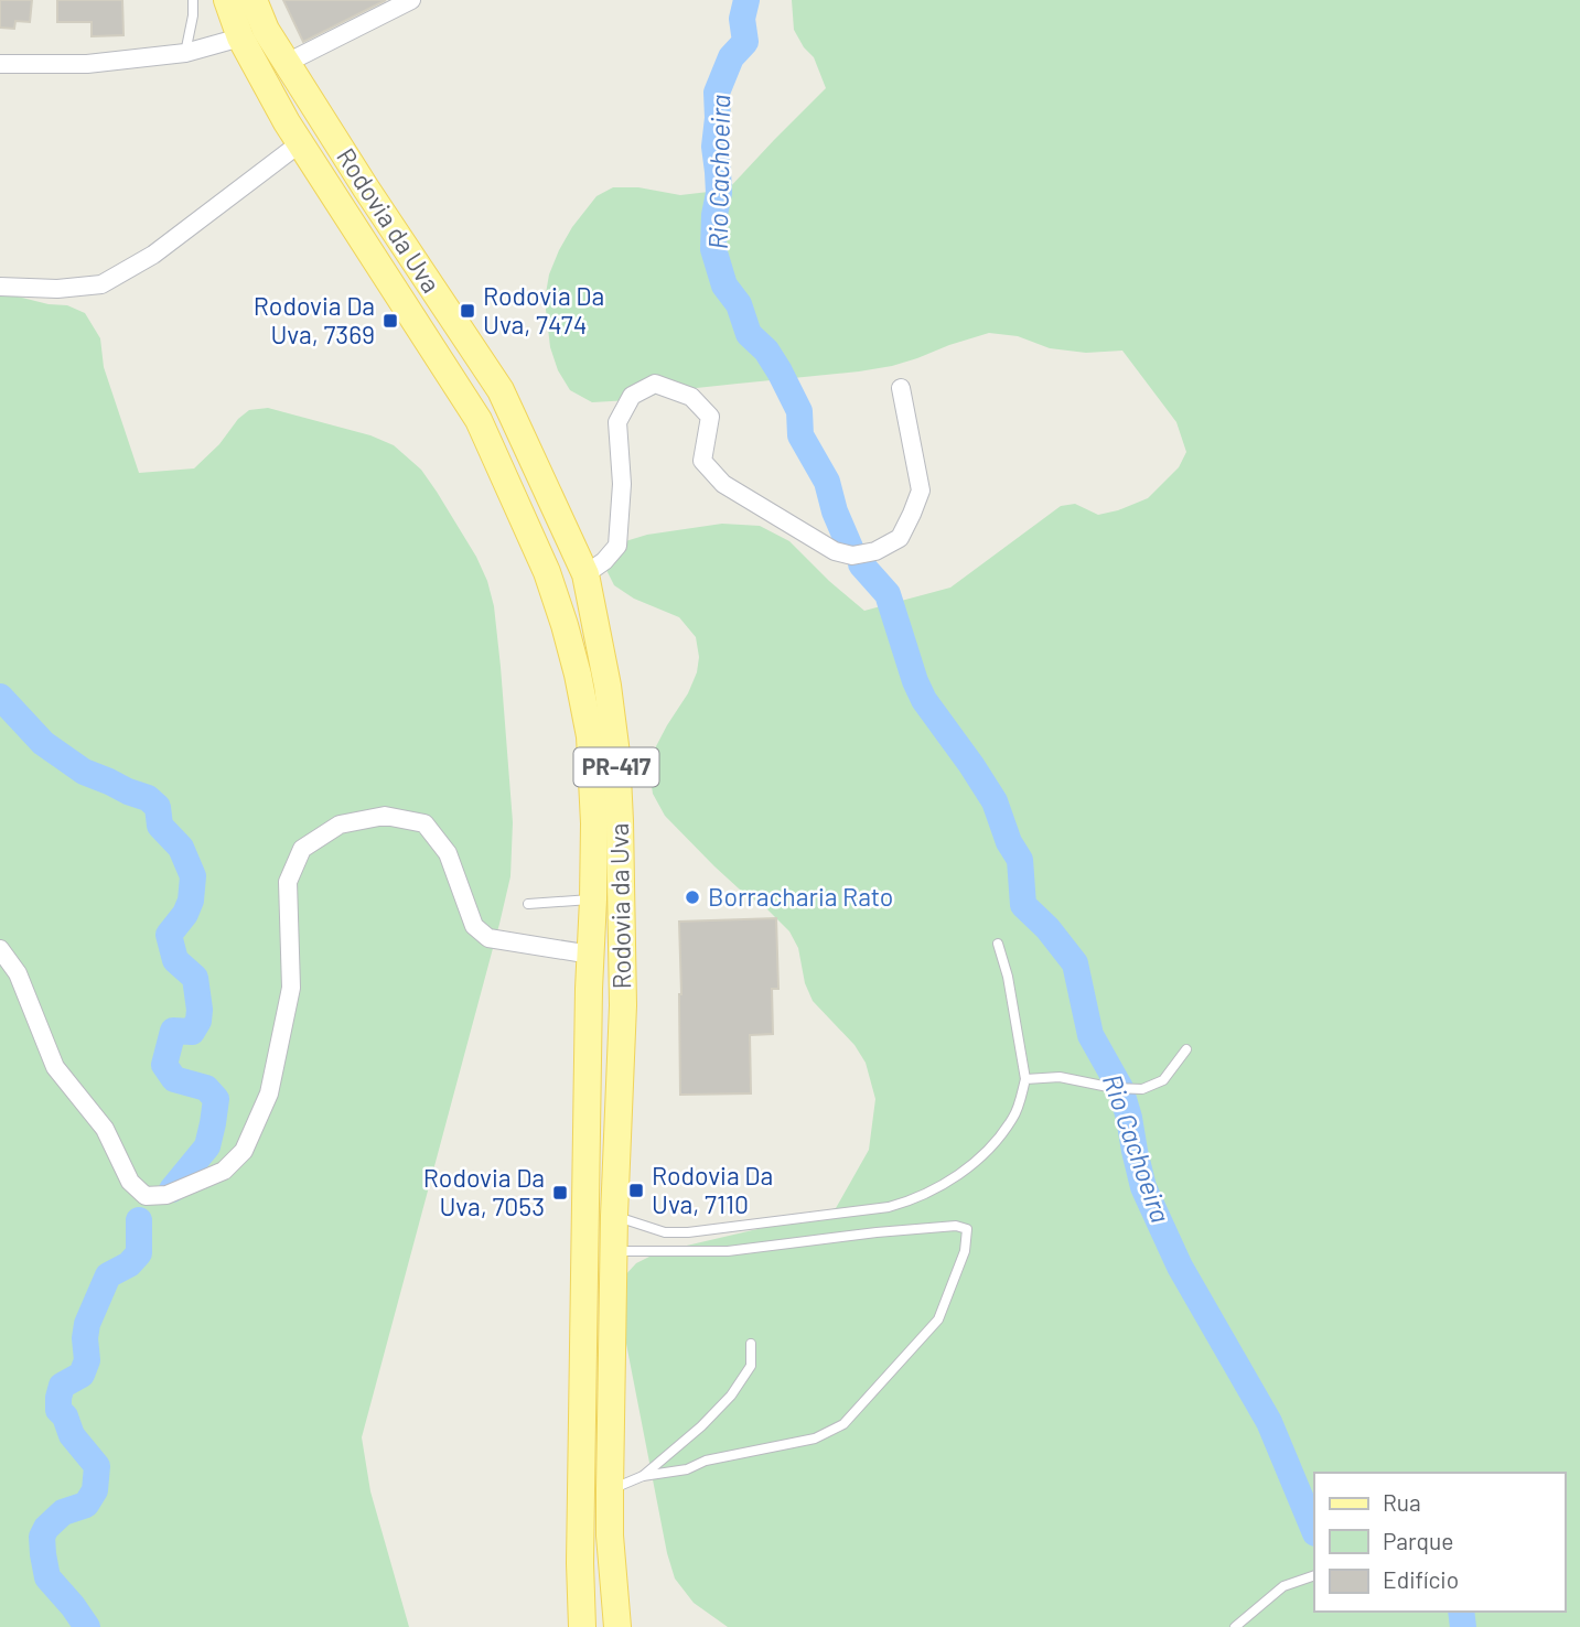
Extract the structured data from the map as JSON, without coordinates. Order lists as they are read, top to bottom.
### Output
{
  "streets": {
    "main road": ["Rodovia da Uva", "PR-417"]
  },
  "water": ["Rio Cachoeira"],
  "places": {
    "transit": [
      "Rodovia Da Uva, 7474",
      "Rodovia Da Uva, 7369",
      "Rodovia Da Uva, 7110",
      "Rodovia Da Uva, 7053"
    ],
    "other": ["Borracharia Rato"]
  },
  "legend": ["Rua", "Parque", "Edifício"]
}
